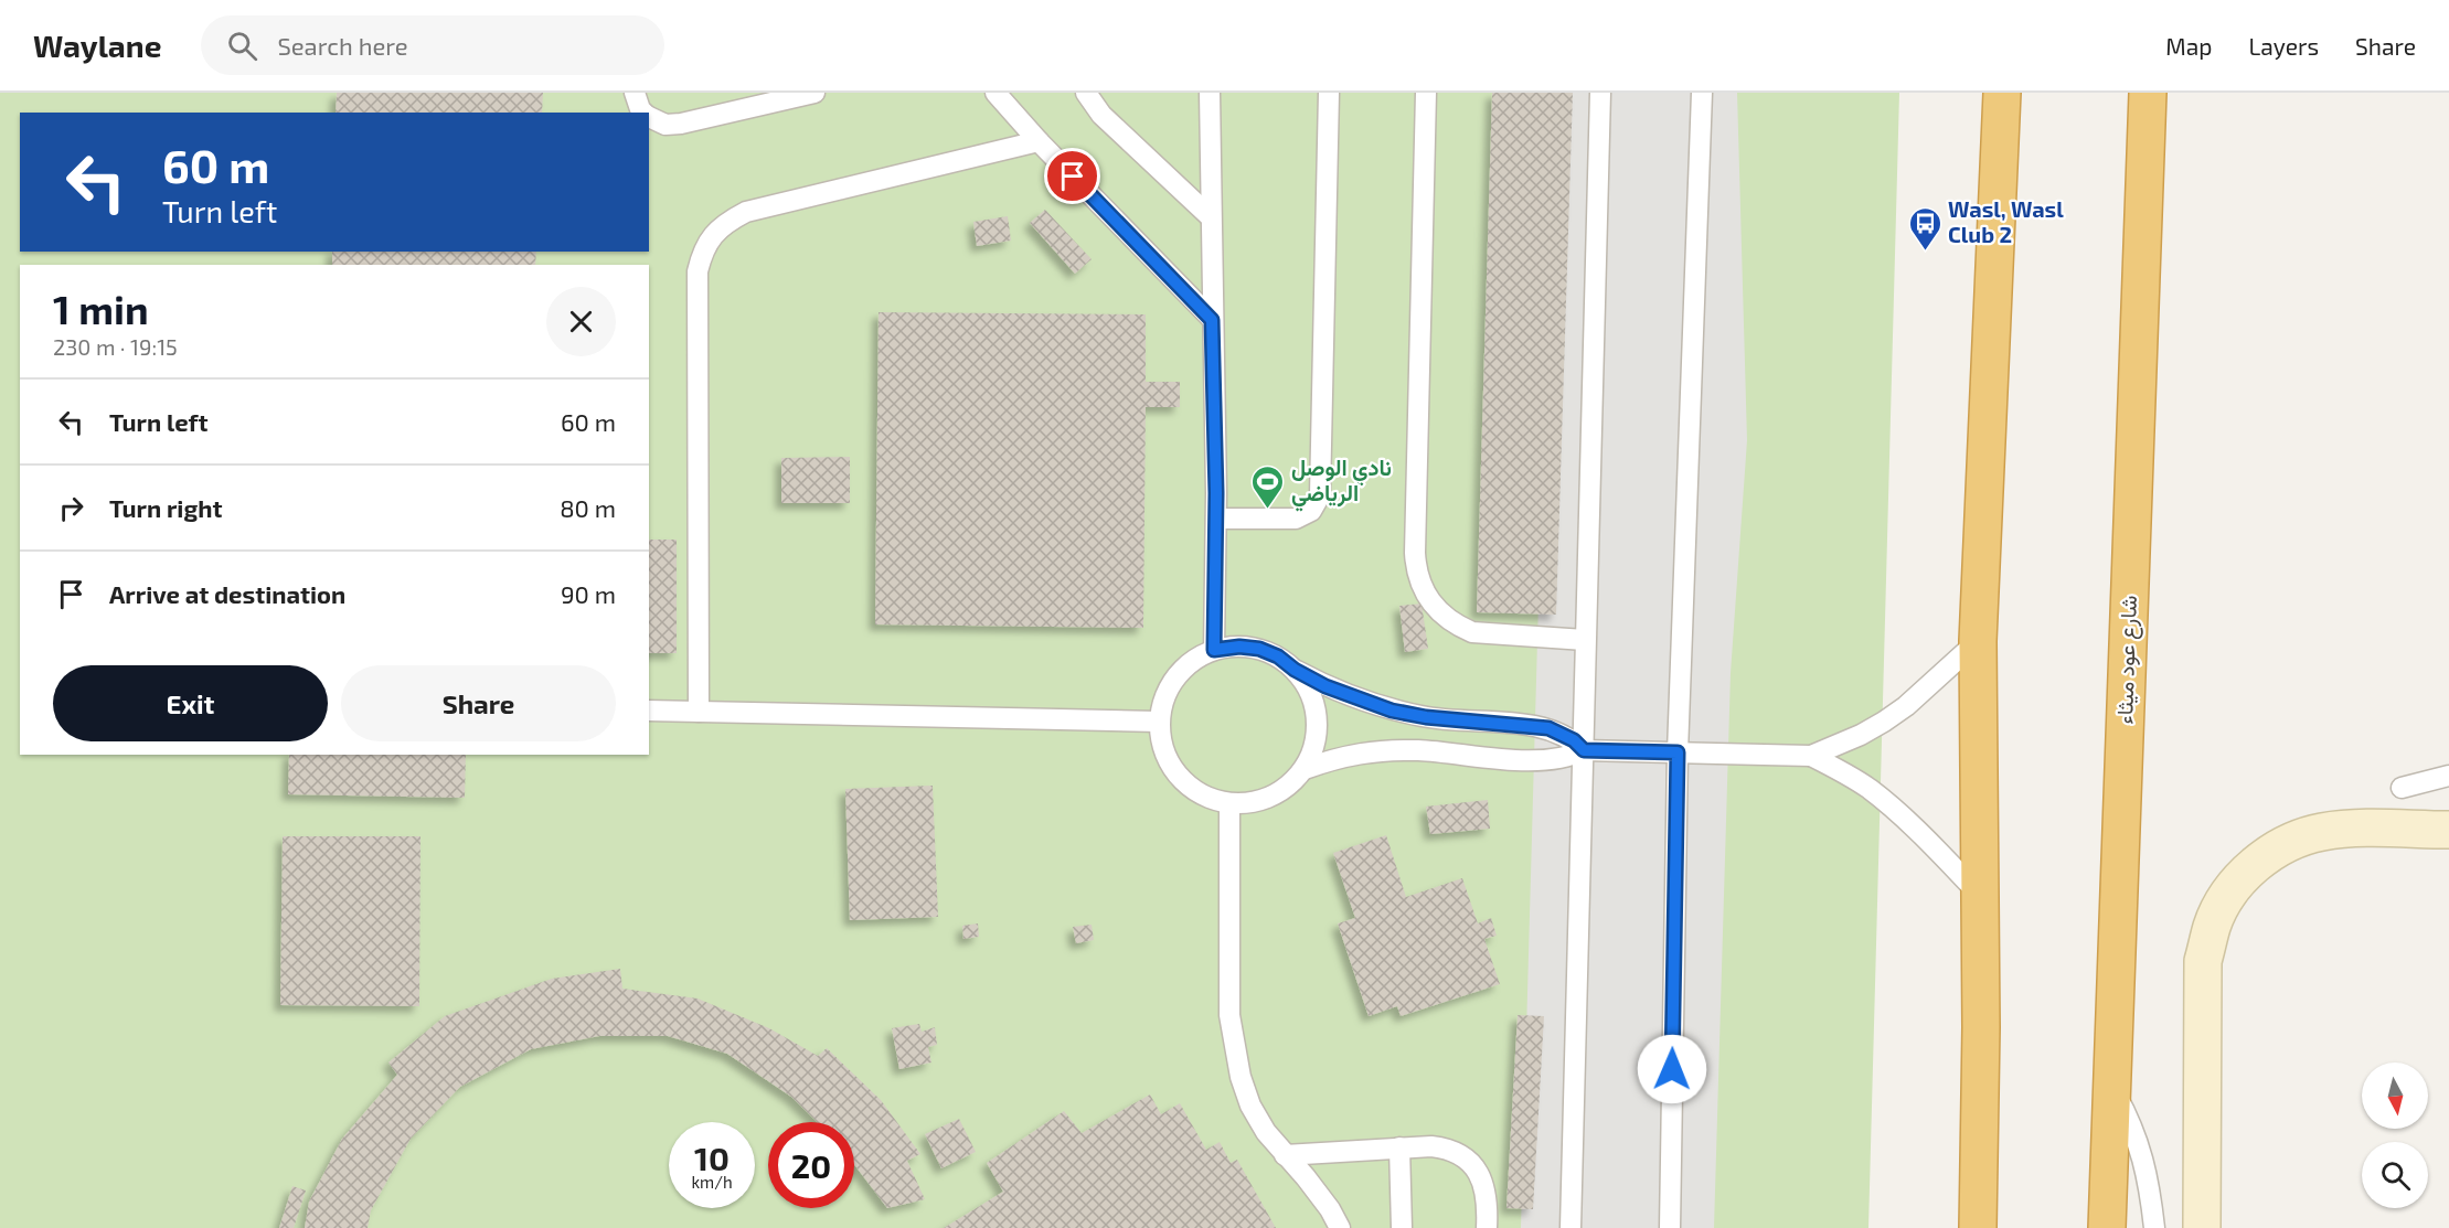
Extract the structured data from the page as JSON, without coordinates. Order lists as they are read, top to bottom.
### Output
{
  "streets": {
    "highway": ["شارع عود ميثاء"]
  },
  "places": {
    "bus stop": ["Wasl, Wasl Club 2"],
    "sports": ["نادي الوصل الرياضي"]
  },
  "north": "bottom",
  "page": {
    "header": "Waylane",
    "search": "Search here",
    "nav": ["Map", "Layers", "Share"],
    "turn": ["60 m", "Turn left"],
    "heading": ["1 min", "230 m · 19:15"],
    "list": [
      {
        "name": "Turn left",
        "value": "60 m"
      },
      {
        "name": "Turn right",
        "value": "80 m"
      },
      {
        "name": "Arrive at destination",
        "value": "90 m"
      }
    ],
    "buttons": ["Exit", "Share"],
    "speed": "10 km/h",
    "limit": "20"
  }
}
